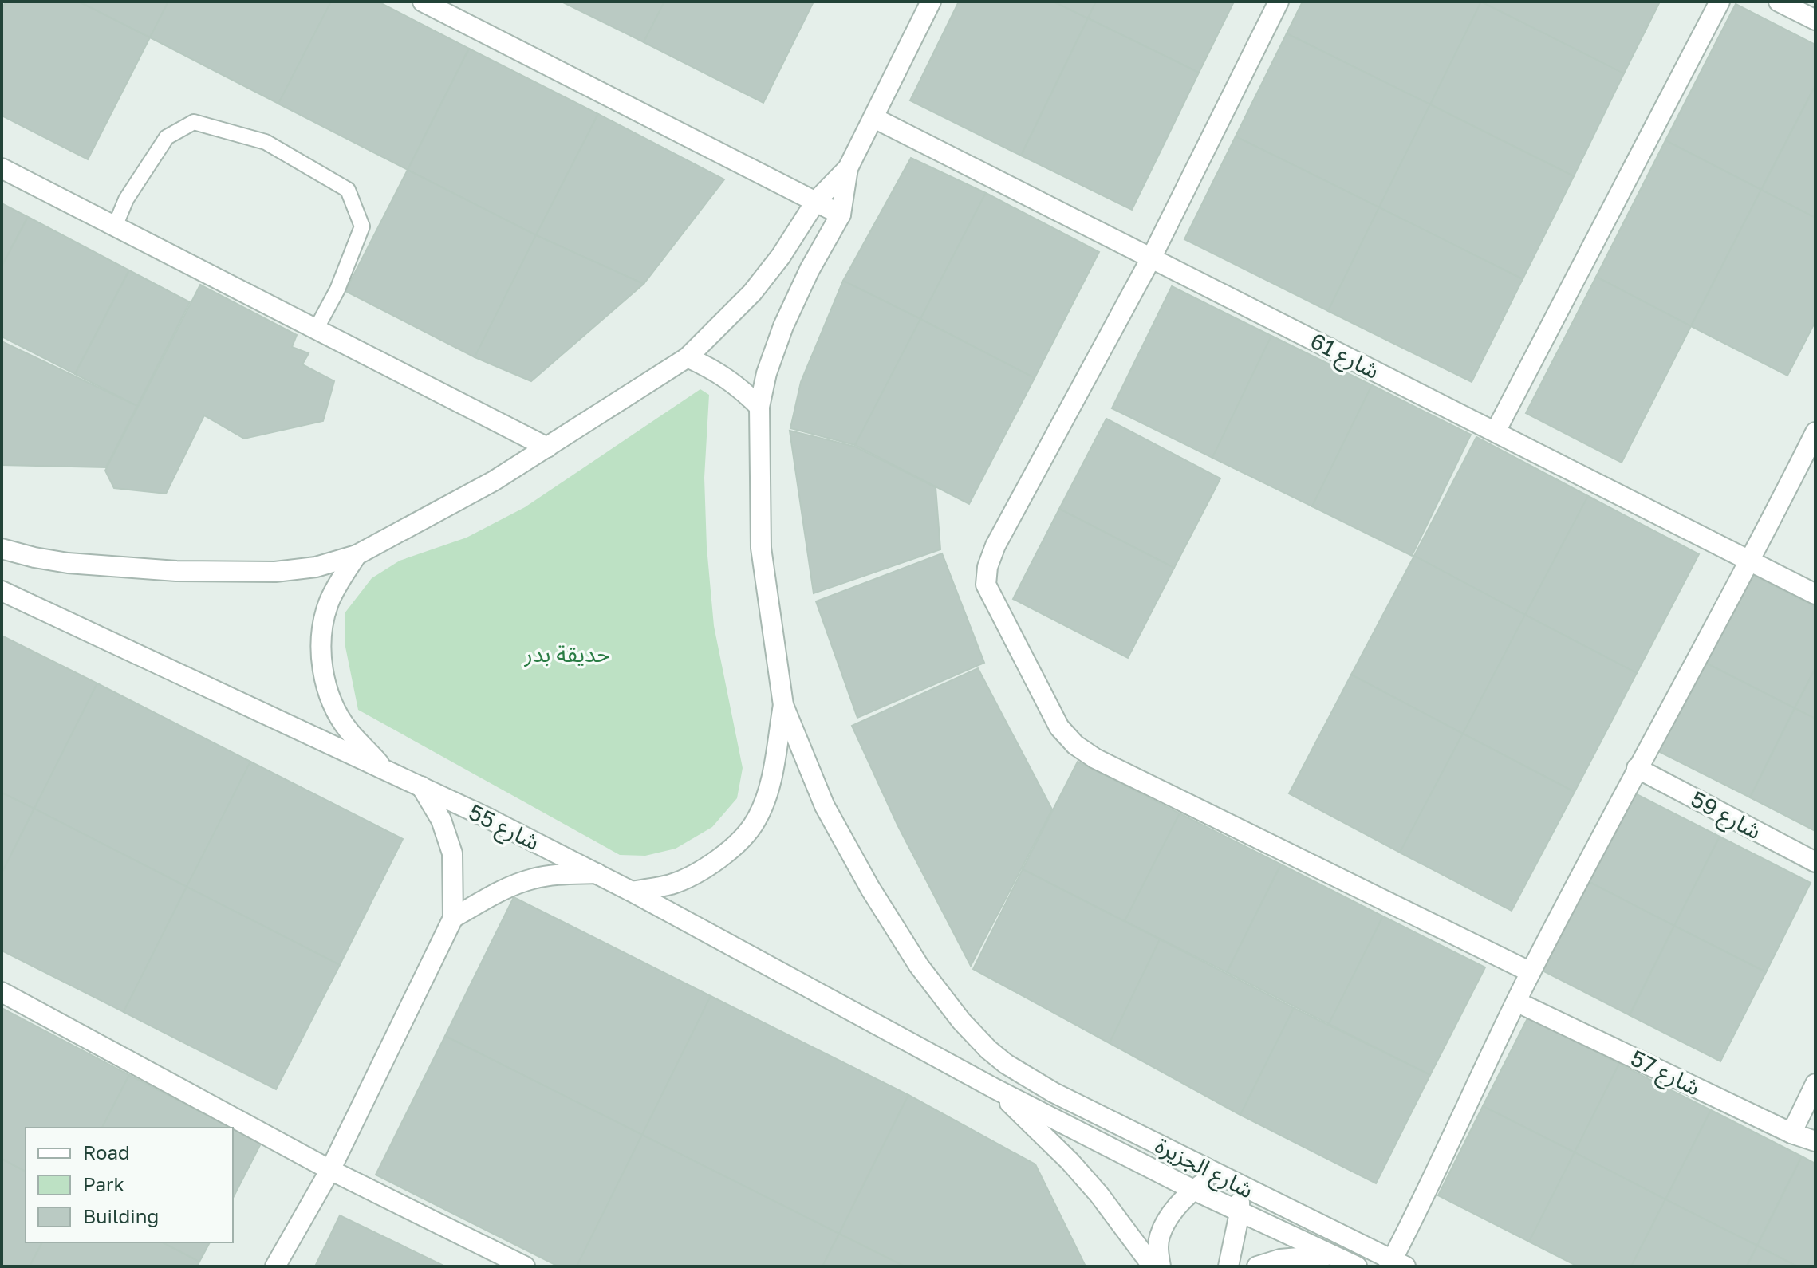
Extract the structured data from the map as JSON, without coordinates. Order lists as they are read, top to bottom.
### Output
{
  "streets": {
    "street": [
      "شارع 61",
      "شارع 59",
      "شارع 55",
      "شارع 57",
      "شارع الجزيرة"
    ]
  },
  "crossings": [
    ["شارع 55", "شارع الجزيرة"]
  ],
  "parks": ["حديقة بدر"],
  "legend": ["Road", "Park", "Building"]
}
